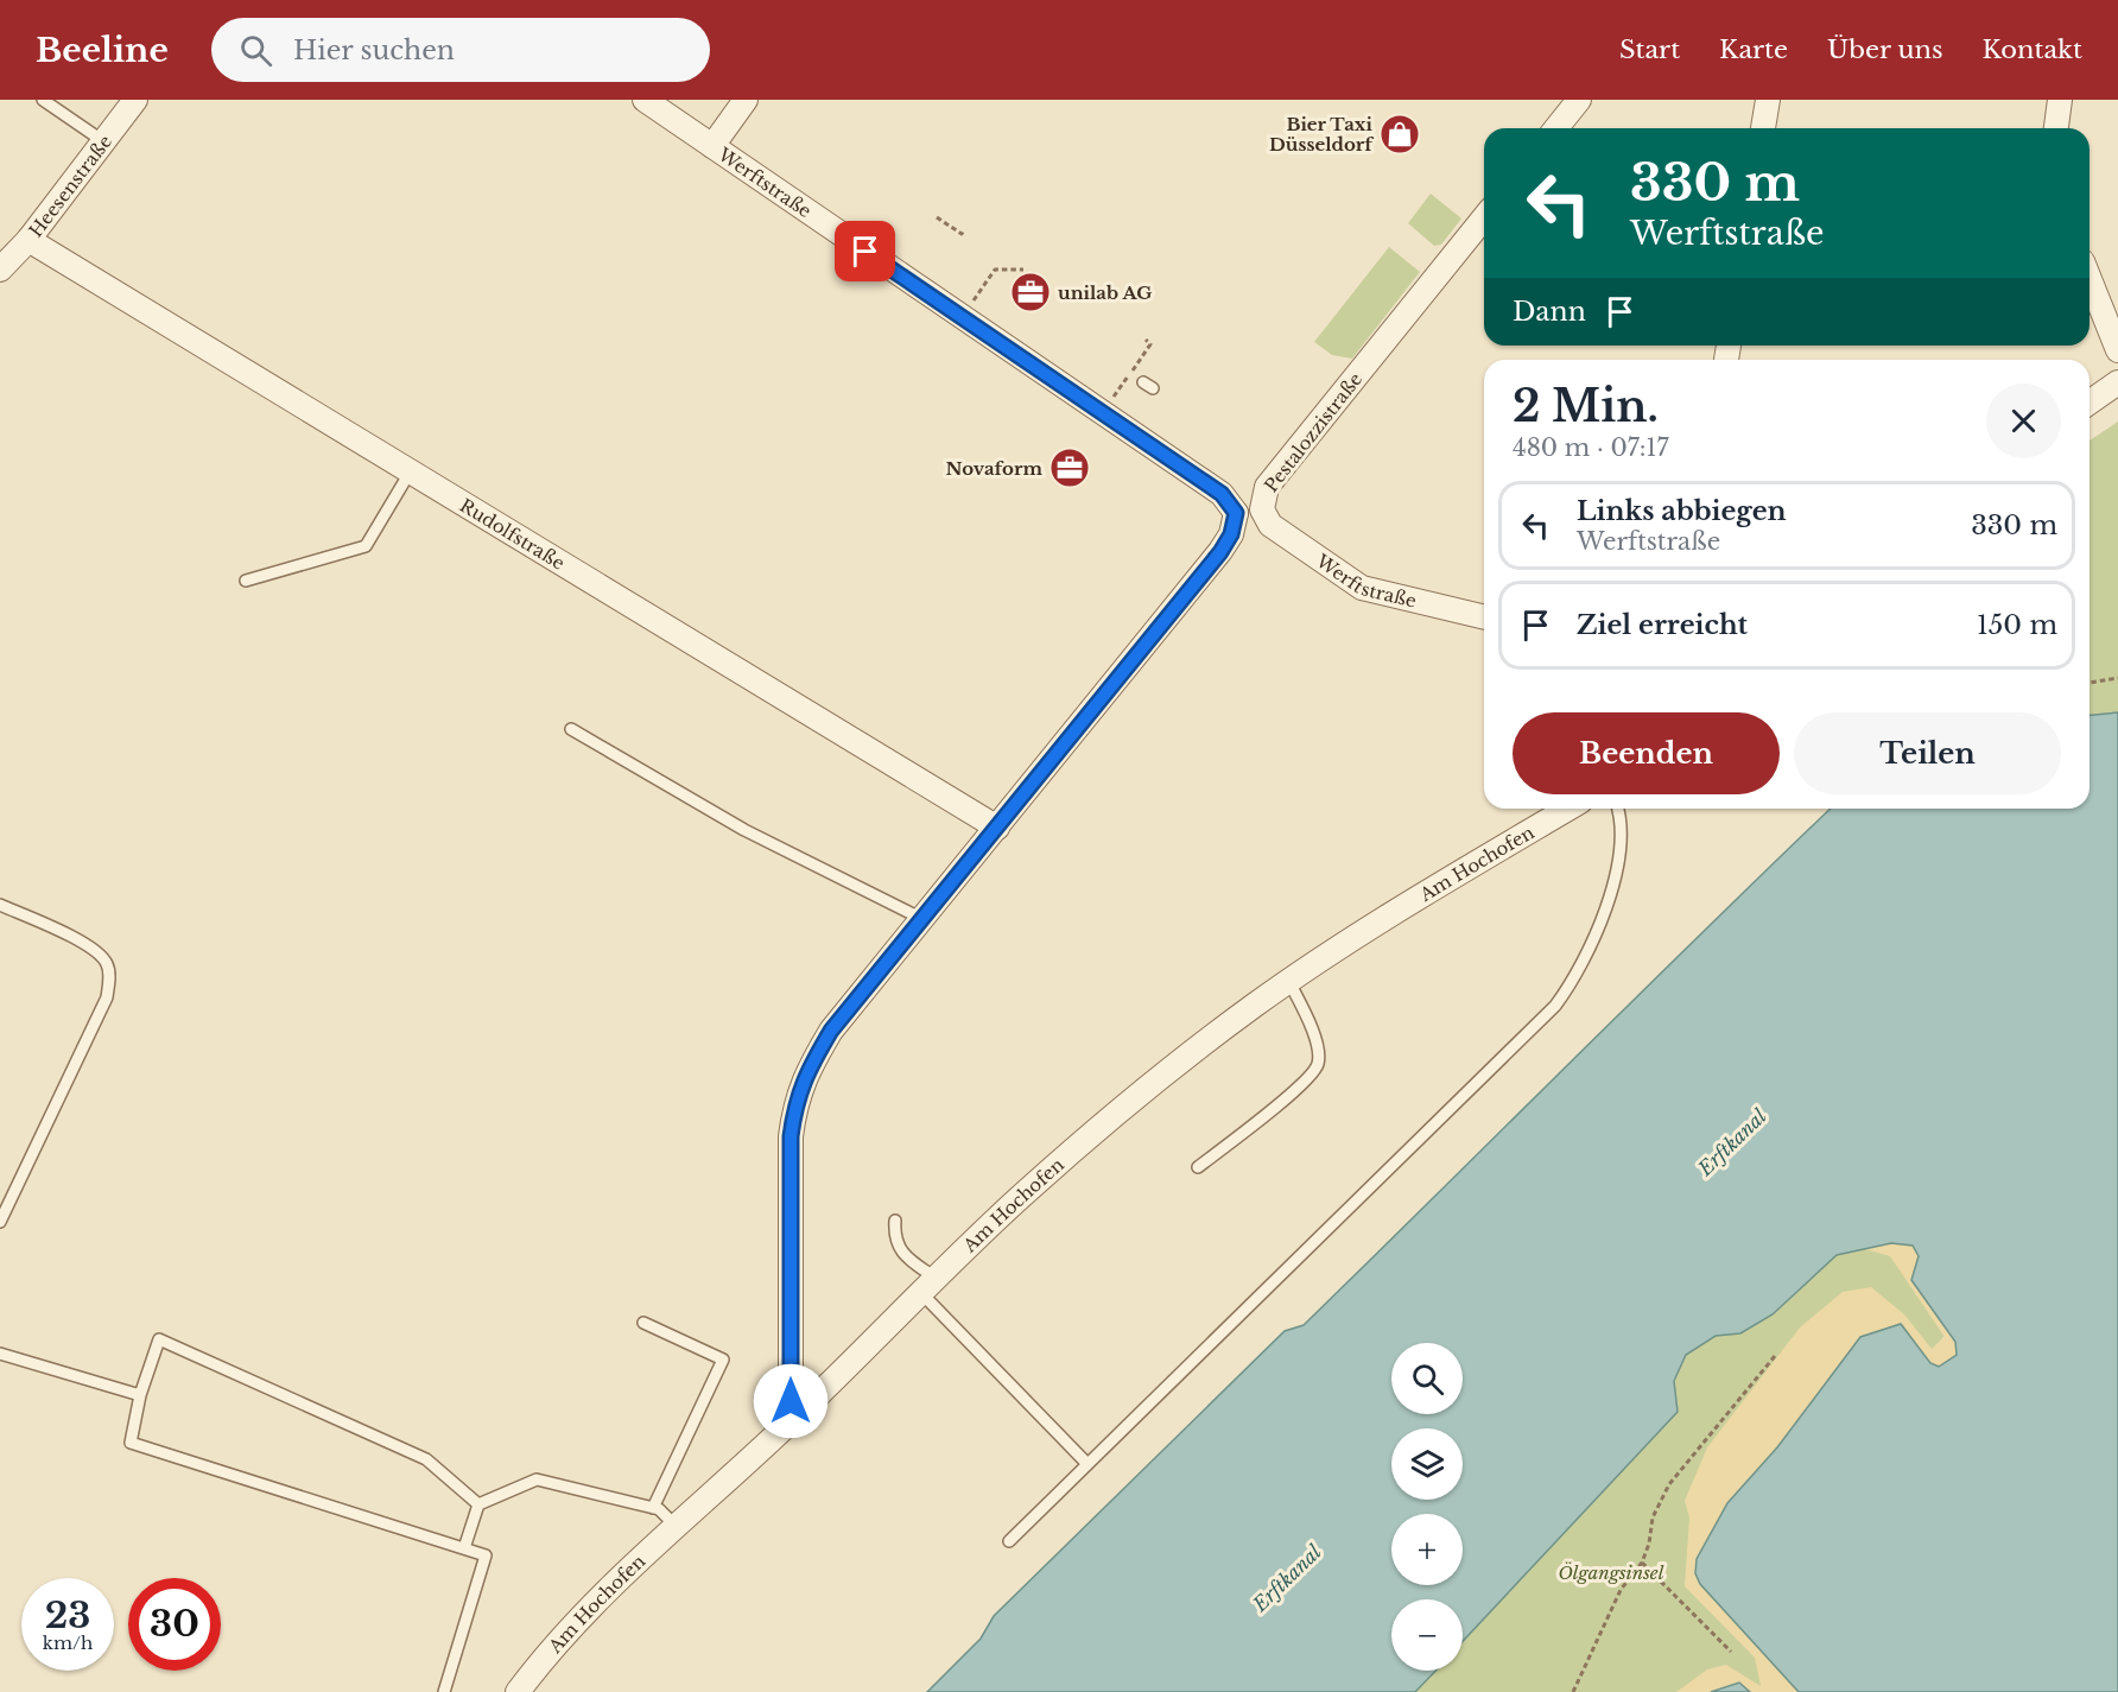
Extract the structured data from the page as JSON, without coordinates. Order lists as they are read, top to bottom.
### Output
{
  "streets": {
    "street": [
      "Werftstraße",
      "Heesenstraße",
      "Pestalozzistraße",
      "Rudolfstraße",
      "Am Hochofen"
    ]
  },
  "crossings": [
    ["Werftstraße", "Pestalozzistraße"],
    ["Heesenstraße", "Rudolfstraße"]
  ],
  "water": ["Erftkanal"],
  "parks": ["Ölgangsinsel"],
  "places": {
    "shop": ["Bier Taxi Düsseldorf"],
    "office": ["unilab AG", "Novaform"]
  },
  "page": {
    "header": "Beeline",
    "search": "Hier suchen",
    "nav": [
      "Start",
      "Karte",
      "Über uns",
      "Kontakt"
    ],
    "turn": ["330 m", "Werftstraße"],
    "then": "Dann",
    "heading": ["2 Min.", "480 m · 07:17"],
    "list": [
      {
        "name": "Links abbiegen",
        "note": "Werftstraße",
        "value": "330 m"
      },
      {
        "name": "Ziel erreicht",
        "value": "150 m"
      }
    ],
    "buttons": ["Beenden", "Teilen"],
    "map_buttons": ["+", "−"],
    "speed": "23 km/h",
    "limit": "30"
  }
}
